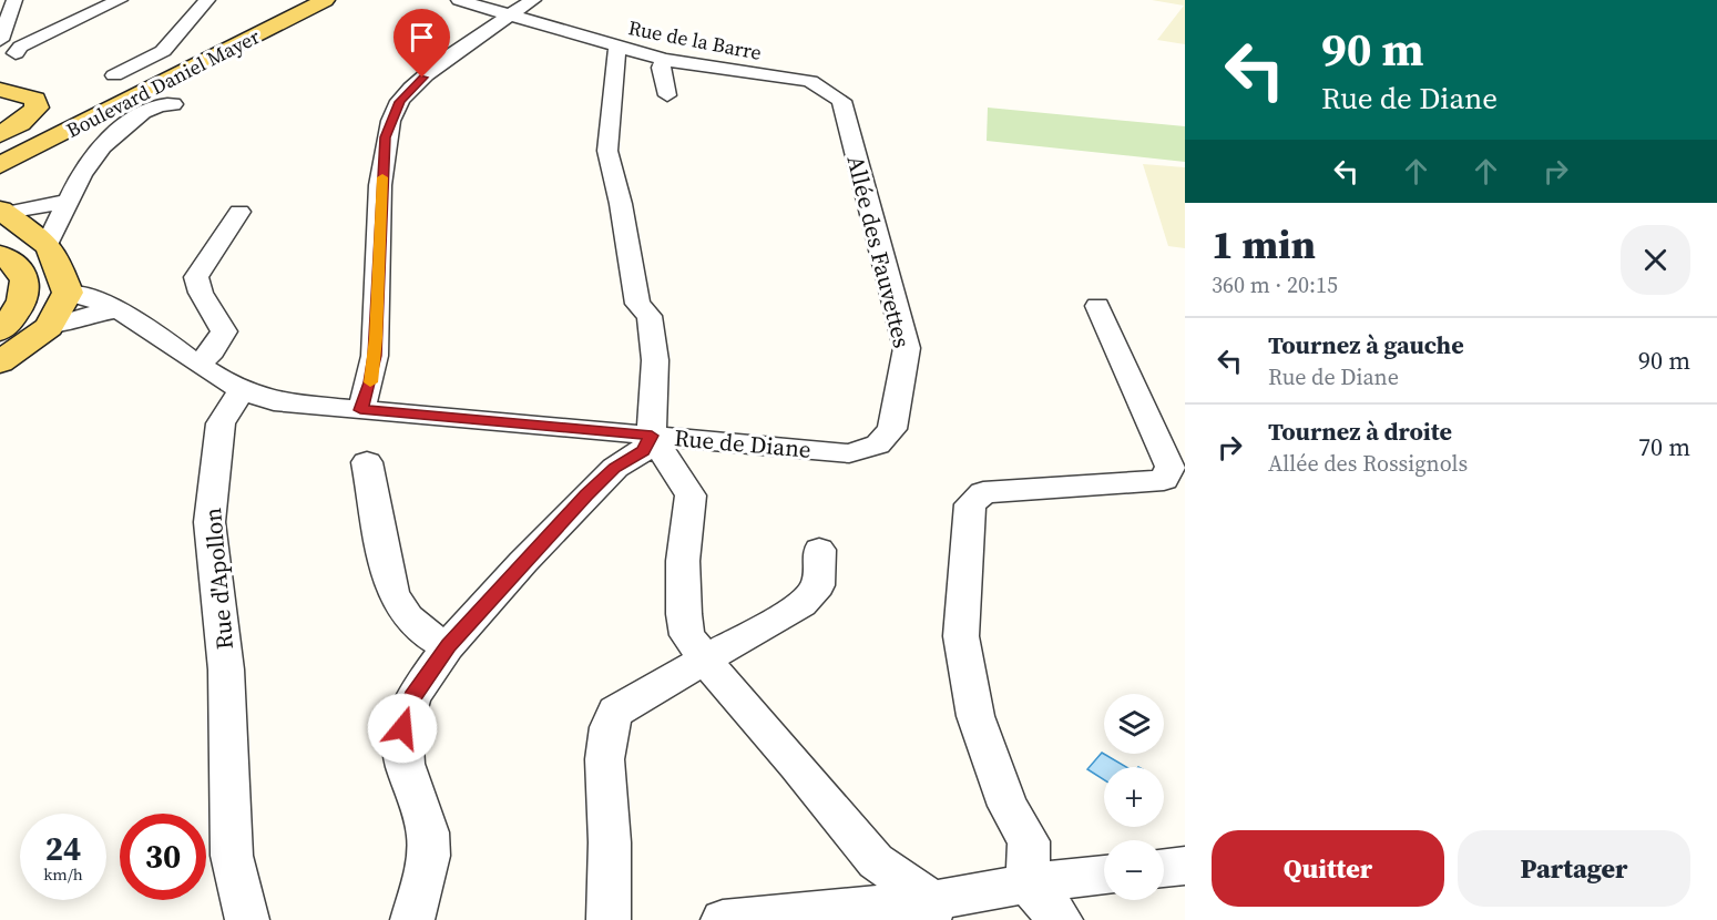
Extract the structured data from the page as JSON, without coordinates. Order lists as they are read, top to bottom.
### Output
{
  "streets": {
    "main road": ["Boulevard Daniel Mayer"],
    "street": [
      "Rue de la Barre",
      "Allée des Fauvettes",
      "Rue de Diane",
      "Rue d'Apollon"
    ]
  },
  "crossings": [
    ["Rue de la Barre", "Allée des Fauvettes"],
    ["Allée des Fauvettes", "Rue de Diane"],
    ["Rue de Diane", "Rue d'Apollon"]
  ],
  "page": {
    "turn": ["90 m", "Rue de Diane"],
    "heading": ["1 min", "360 m · 20:15"],
    "list": [
      {
        "name": "Tournez à gauche",
        "note": "Rue de Diane",
        "value": "90 m"
      },
      {
        "name": "Tournez à droite",
        "note": "Allée des Rossignols",
        "value": "70 m"
      }
    ],
    "map_buttons": ["+", "−"],
    "speed": "24 km/h",
    "limit": "30",
    "buttons": ["Quitter", "Partager"]
  }
}
